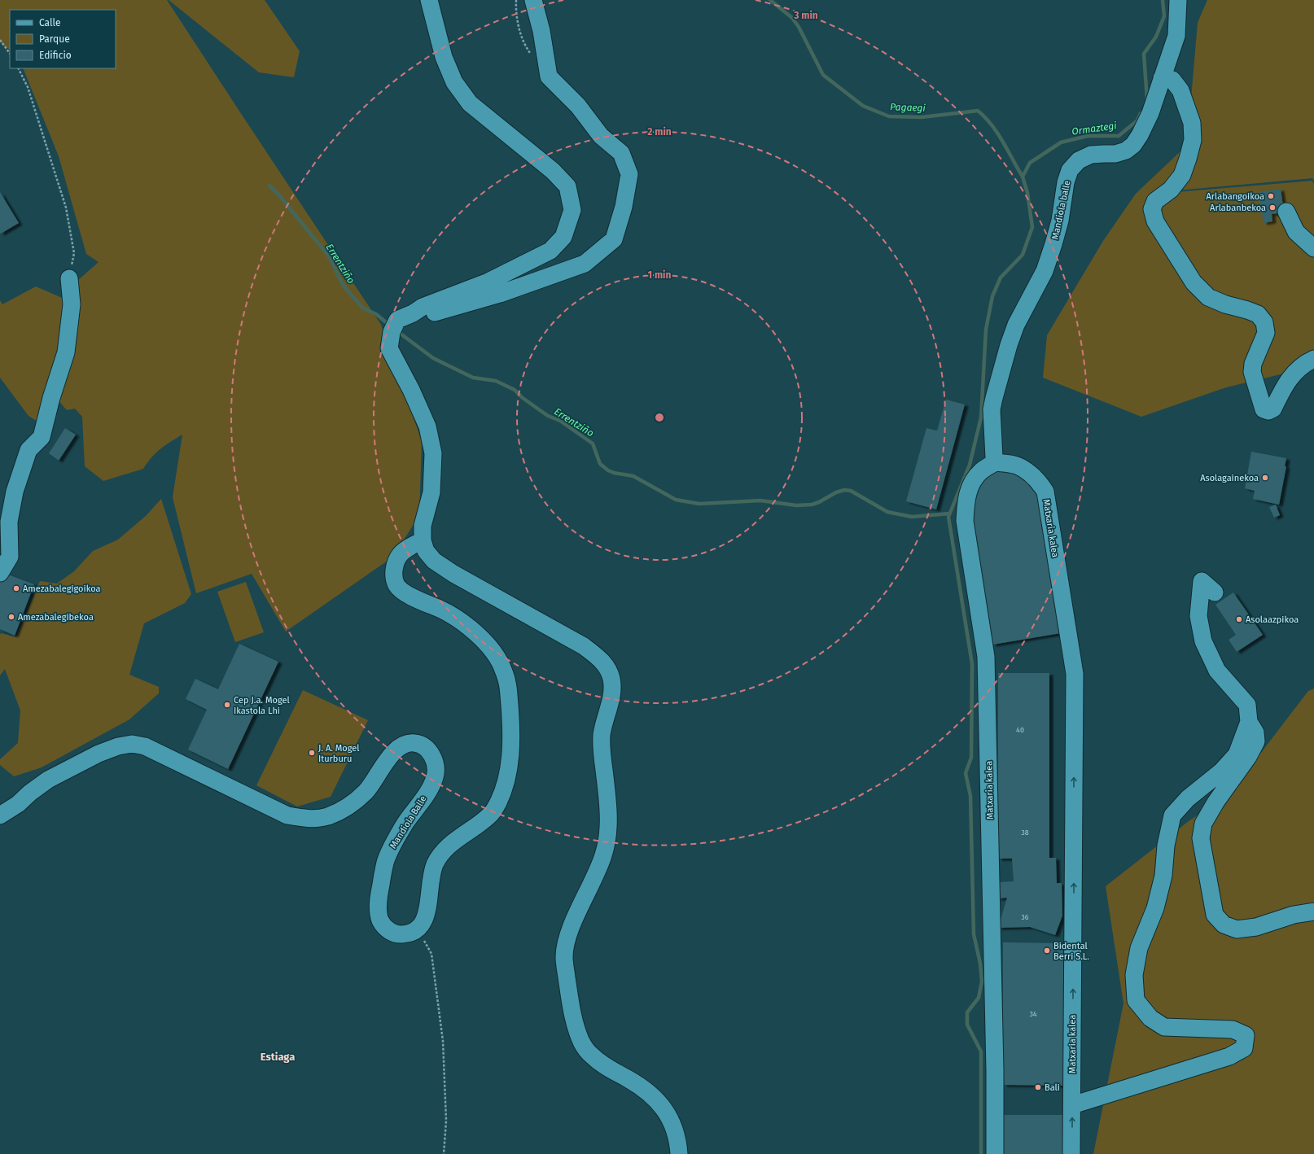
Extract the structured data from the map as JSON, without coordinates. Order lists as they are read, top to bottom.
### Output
{
  "streets": {
    "street": ["Mandiola balle", "Matxaria kalea", "Mandiola Balle"]
  },
  "crossings": [
    ["Mandiola balle", "Matxaria kalea"]
  ],
  "districts": ["Estiaga"],
  "water": ["Pagaegi", "Ormaztegi", "Errentziño"],
  "places": [
    "Arlabangoikoa",
    "Arlabanbekoa",
    "Asolagainekoa",
    "Amezabalegigoikoa",
    "Amezabalegibekoa",
    "Asolaazpikoa",
    "Cep J.a. Mogel Ikastola Lhi",
    "J. A. Mogel Iturburu",
    "Bidental Berri S.L.",
    "Bali"
  ],
  "house_numbers": [
    "40",
    "38",
    "36",
    "34"
  ],
  "legend": ["Calle", "Parque", "Edificio"],
  "rings": ["3 min", "2 min", "1 min"]
}
